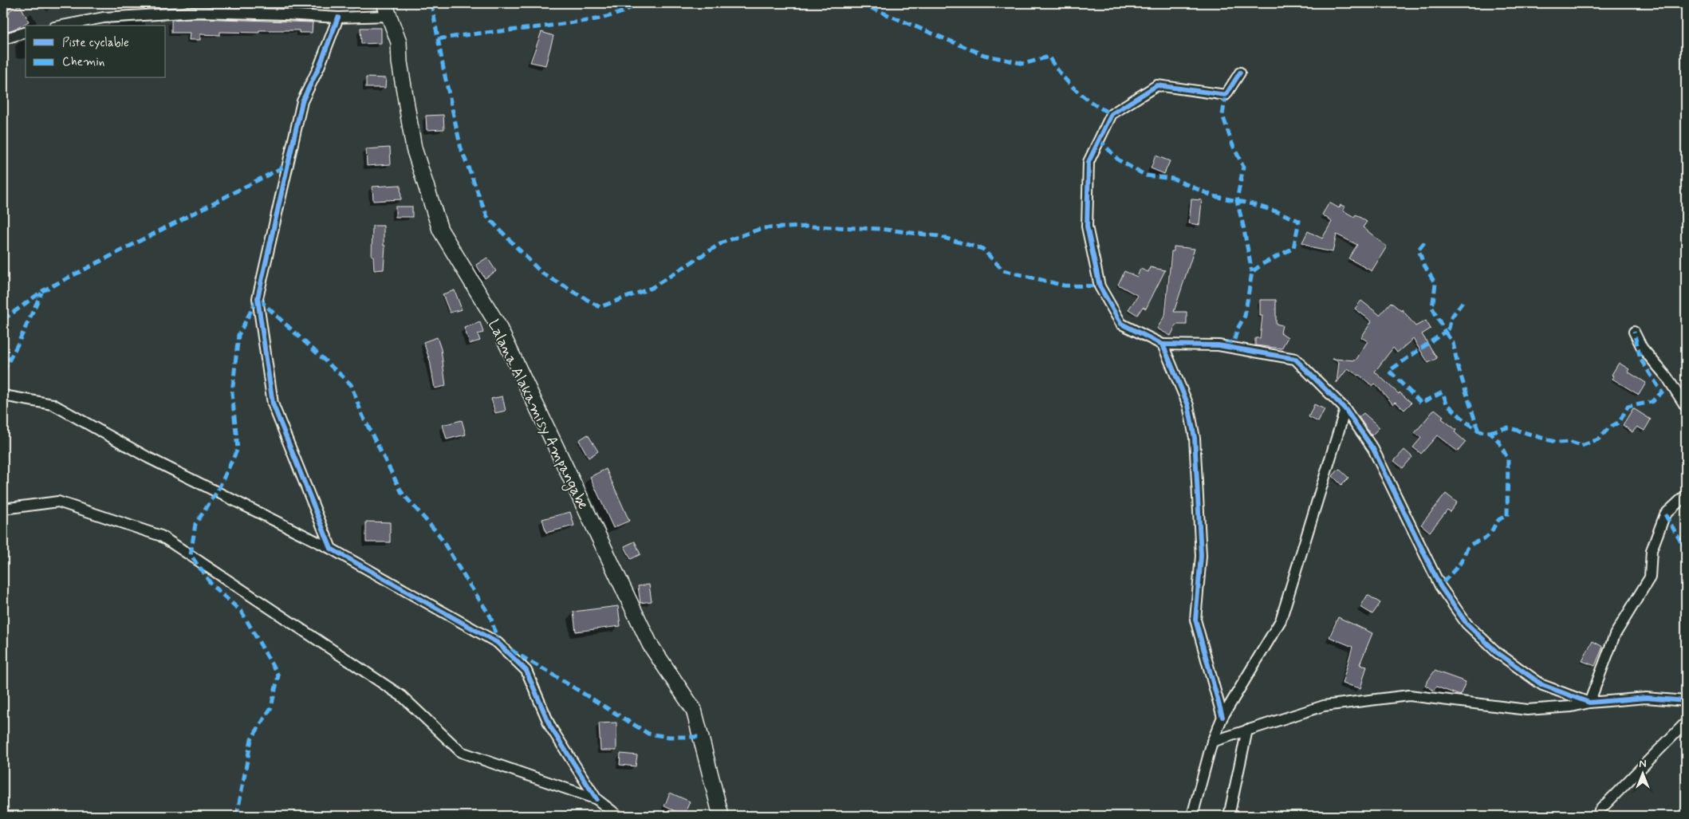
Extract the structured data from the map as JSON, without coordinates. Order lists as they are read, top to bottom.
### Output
{
  "streets": {
    "street": ["Lalana Alakamisy Ampangabe"]
  },
  "legend": ["Piste cyclable", "Chemin"],
  "north": "top"
}
